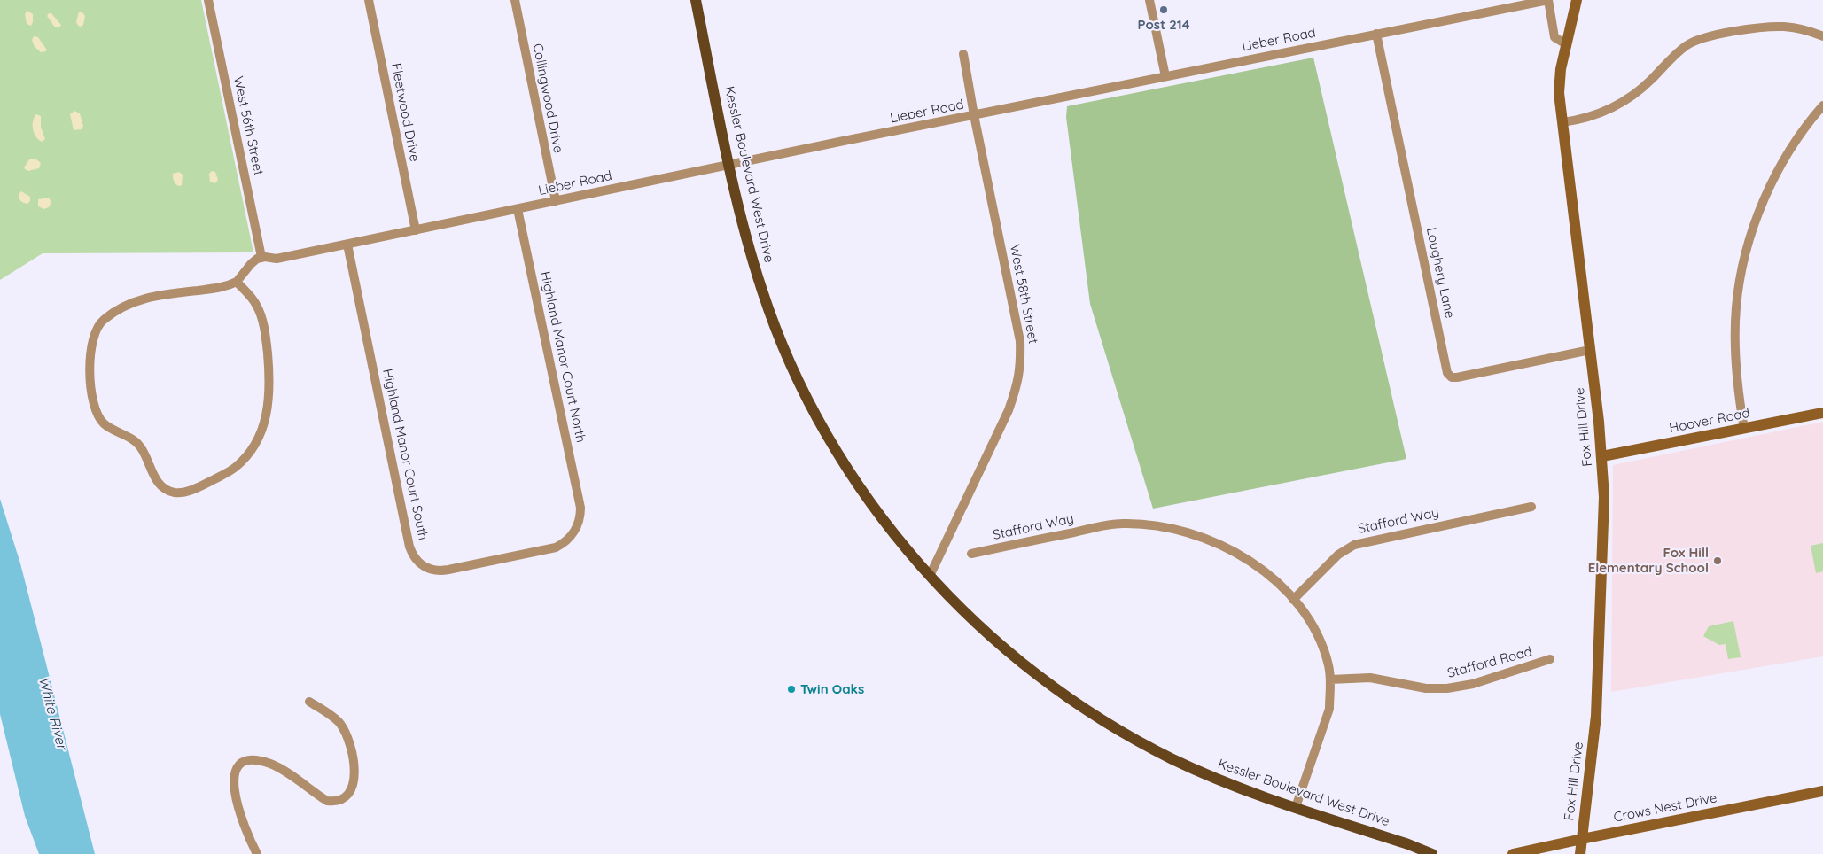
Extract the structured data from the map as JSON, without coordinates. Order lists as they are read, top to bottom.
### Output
{
  "streets": {
    "main road": ["Kessler Boulevard West Drive"],
    "street": [
      "Lieber Road",
      "Collingwood Drive",
      "Fleetwood Drive",
      "West 56th Street",
      "Loughery Lane",
      "West 58th Street",
      "Highland Manor Court North",
      "Hoover Road",
      "Fox Hill Drive",
      "Highland Manor Court South",
      "Stafford Way",
      "Stafford Road",
      "Crows Nest Drive"
    ]
  },
  "crossings": [
    ["Lieber Road", "Collingwood Drive"],
    ["Lieber Road", "Fleetwood Drive"],
    ["Lieber Road", "West 56th Street"],
    ["Lieber Road", "Kessler Boulevard West Drive"],
    ["Lieber Road", "Loughery Lane"],
    ["Lieber Road", "West 58th Street"],
    ["Lieber Road", "Highland Manor Court North"],
    ["Lieber Road", "Fox Hill Drive"],
    ["Lieber Road", "Highland Manor Court South"],
    ["Kessler Boulevard West Drive", "West 58th Street"],
    ["Loughery Lane", "Fox Hill Drive"],
    ["Highland Manor Court North", "Highland Manor Court South"],
    ["Hoover Road", "Fox Hill Drive"],
    ["Fox Hill Drive", "Crows Nest Drive"]
  ],
  "water": ["White River"],
  "places": ["Post 214", "Fox Hill Elementary School", "Twin Oaks"]
}
